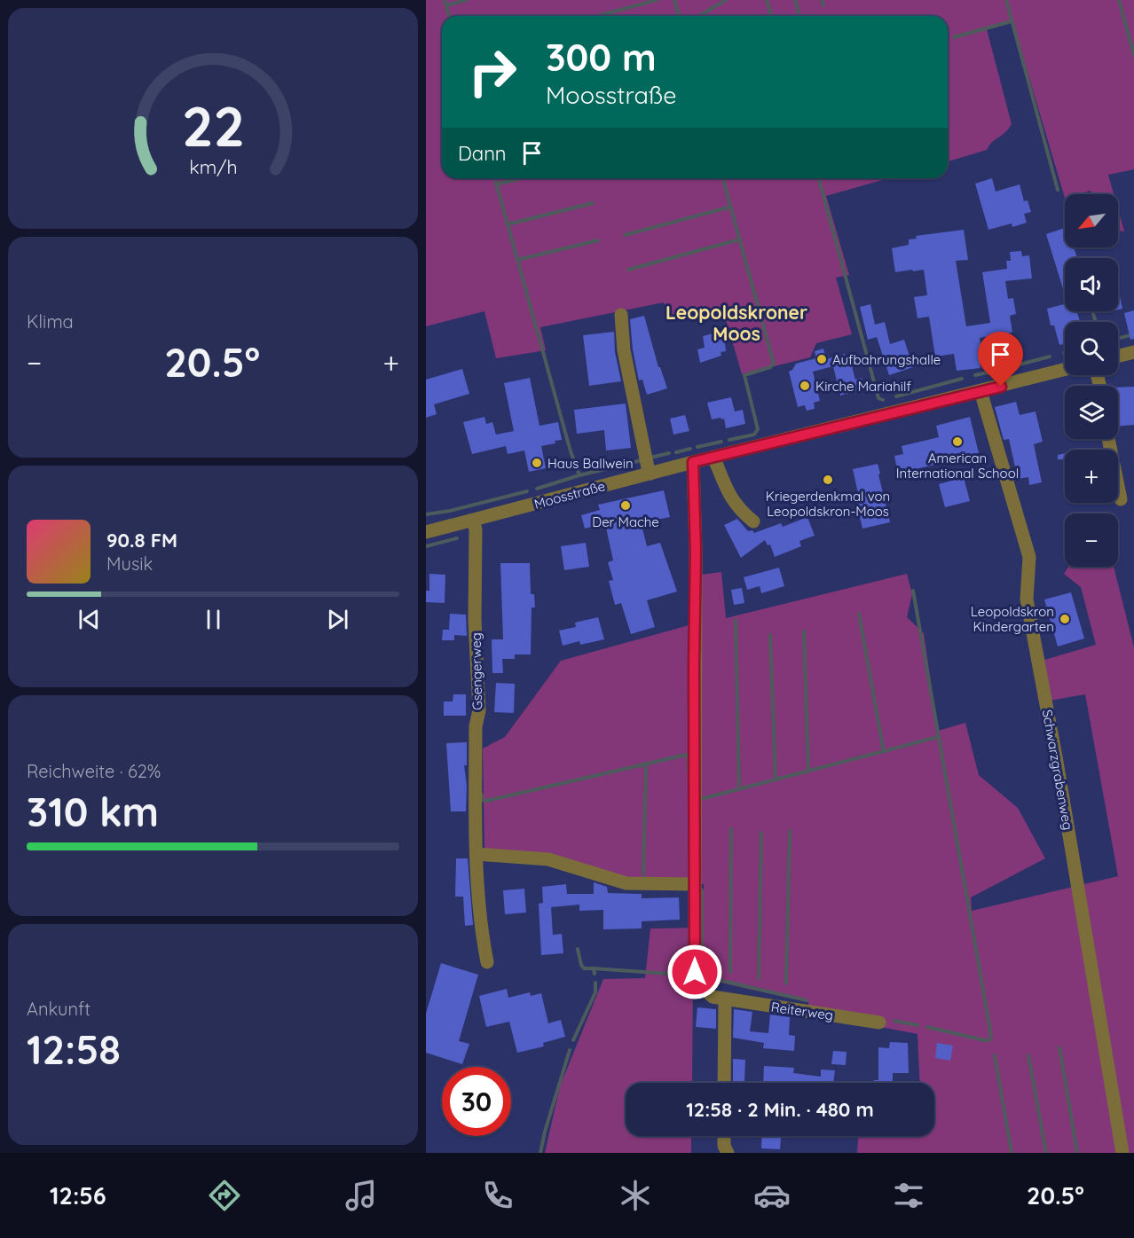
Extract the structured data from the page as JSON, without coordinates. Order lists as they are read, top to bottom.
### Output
{
  "streets": {
    "street": [
      "Moosstraße",
      "Gsengerweg",
      "Schwarzgrabenweg",
      "Reiterweg"
    ]
  },
  "crossings": [
    ["Moosstraße", "Gsengerweg"],
    ["Moosstraße", "Schwarzgrabenweg"],
    ["Moosstraße", "Reiterweg"]
  ],
  "districts": ["Leopoldskroner Moos"],
  "places": [
    "Aufbahrungshalle",
    "Kirche Mariahilf",
    "American International School",
    "Haus Ballwein",
    "Kriegerdenkmal von Leopoldskron-Moos",
    "Der Mache",
    "Leopoldskron Kindergarten"
  ],
  "north": "bottom left",
  "page": {
    "turn": ["300 m", "Moosstraße"],
    "then": "Dann",
    "map_buttons": ["+", "−"],
    "tile": [
      "Klima",
      ["Reichweite · 62%", "310 km"],
      ["Ankunft", "12:58"]
    ],
    "heat": ["−", "20.5°", "+"],
    "song": ["90.8 FM", "Musik"],
    "limit": "30",
    "trip": "12:58 · 2 Min. · 480 m",
    "tabs": ["12:56", "20.5°"],
    "gauge": ["22", "km/h"]
  }
}
